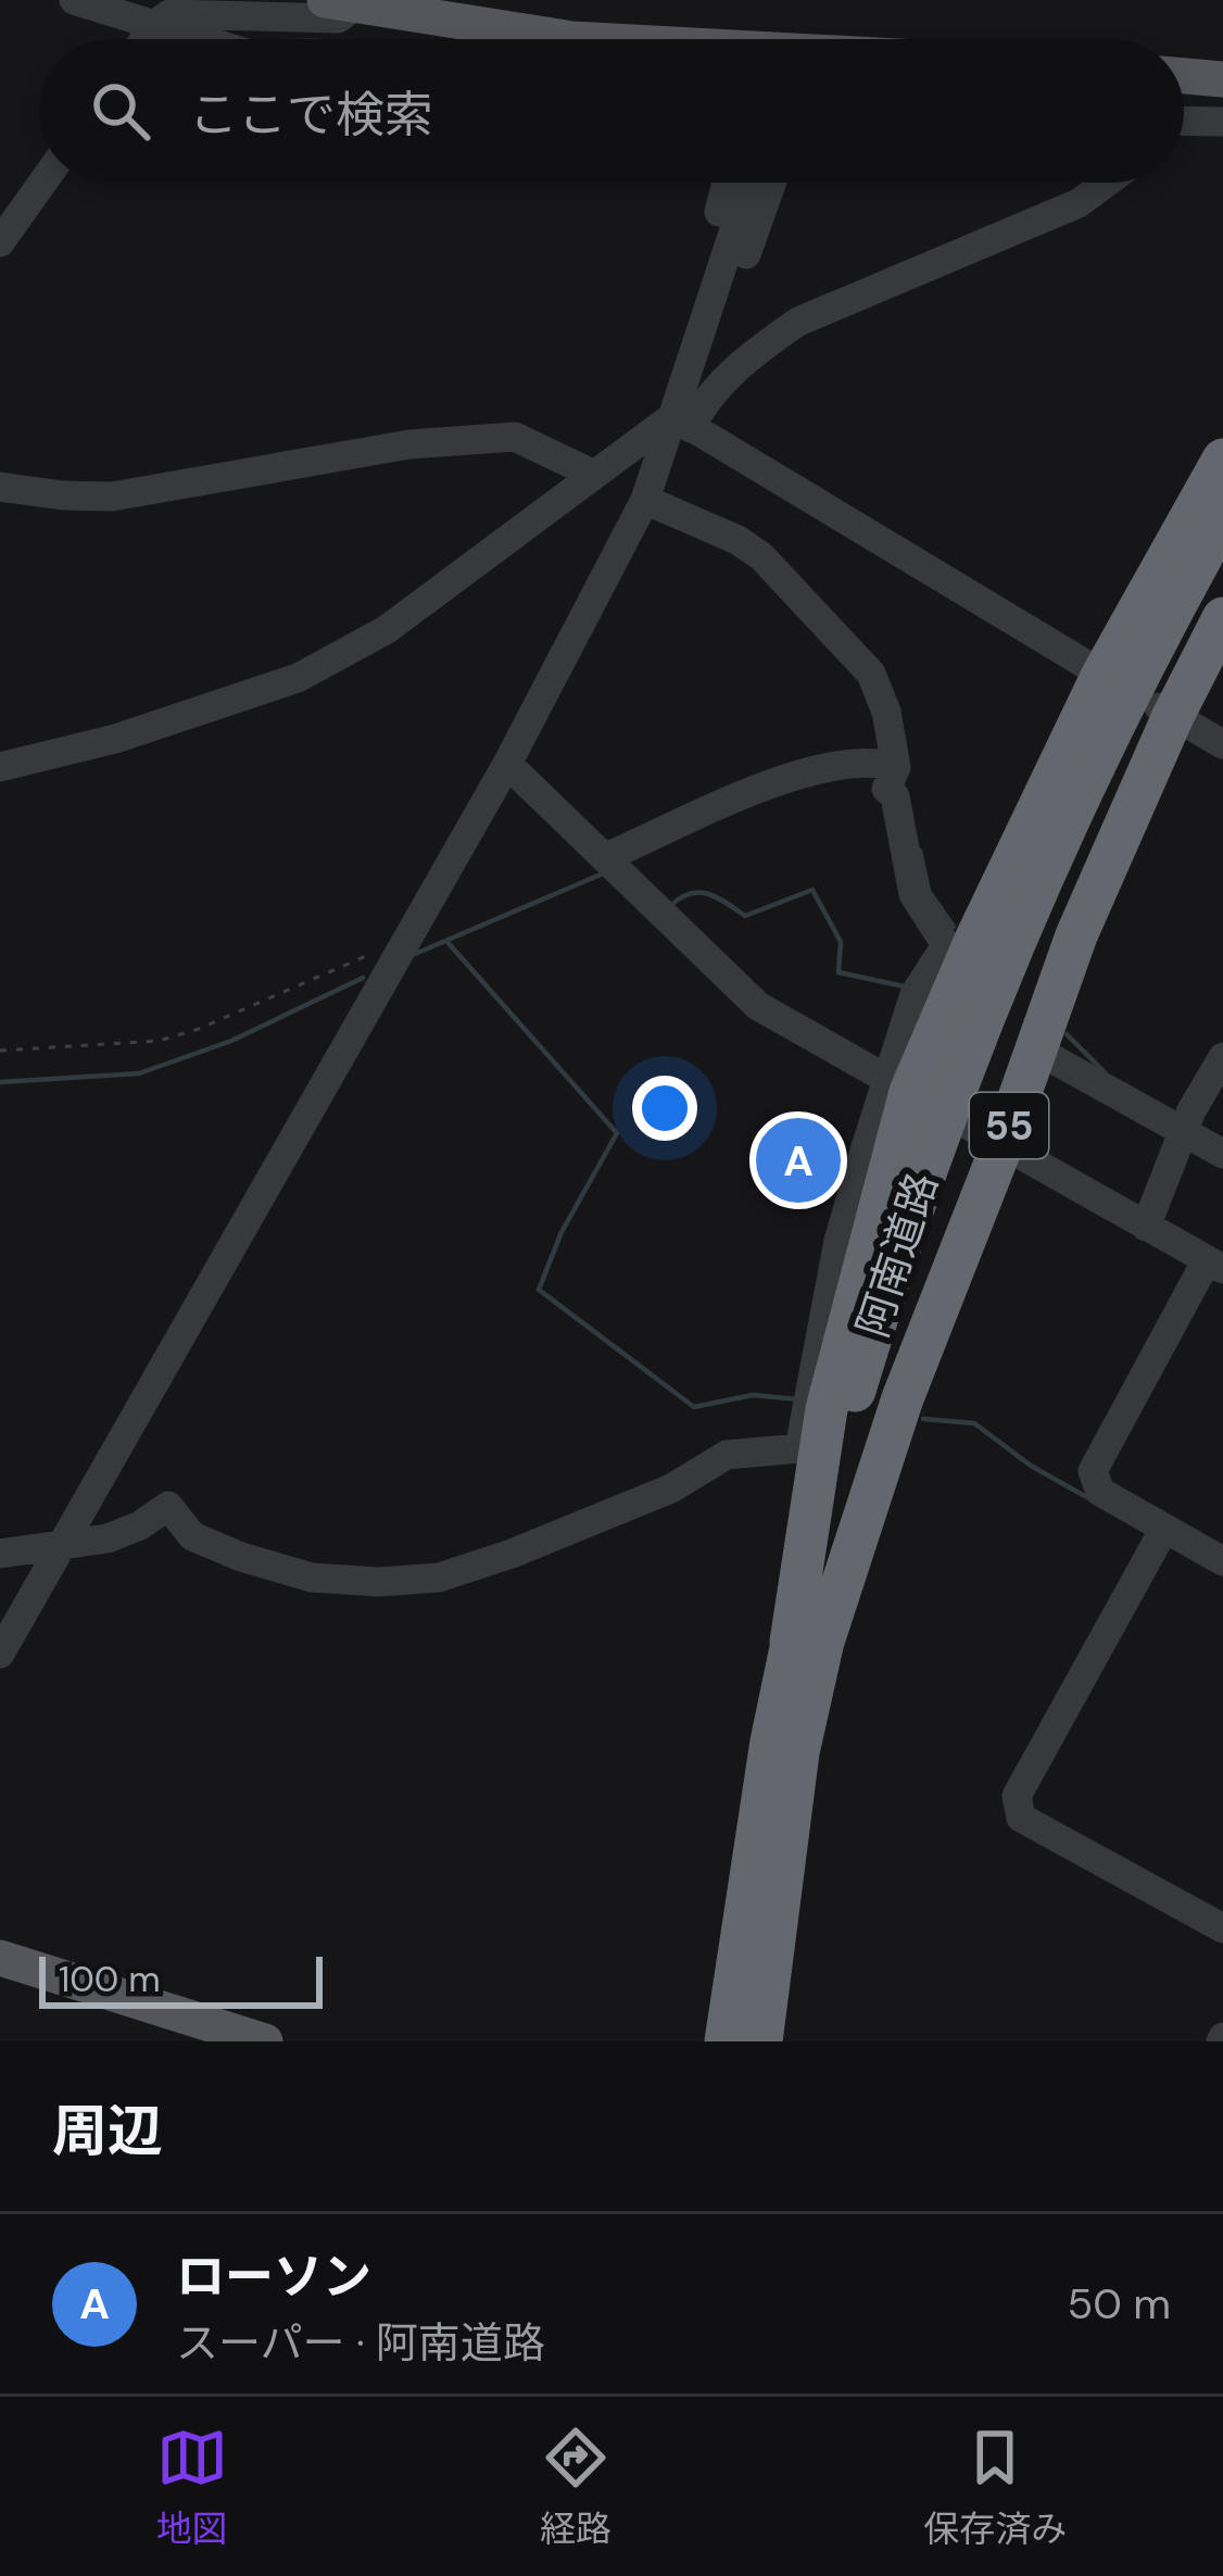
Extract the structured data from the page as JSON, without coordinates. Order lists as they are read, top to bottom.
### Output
{
  "streets": {
    "highway": ["55", "阿南道路"]
  },
  "crossings": [
    ["55", "阿南道路"]
  ],
  "scale_bar": "100 m",
  "page": {
    "search": "ここで検索",
    "pins": "A",
    "scale": "100 m",
    "heading": "周辺",
    "list": [
      {
        "mark": "A",
        "name": "ローソン",
        "note": "スーパー · 阿南道路",
        "value": "50 m"
      }
    ],
    "nav": ["地図", "経路", "保存済み"]
  }
}
